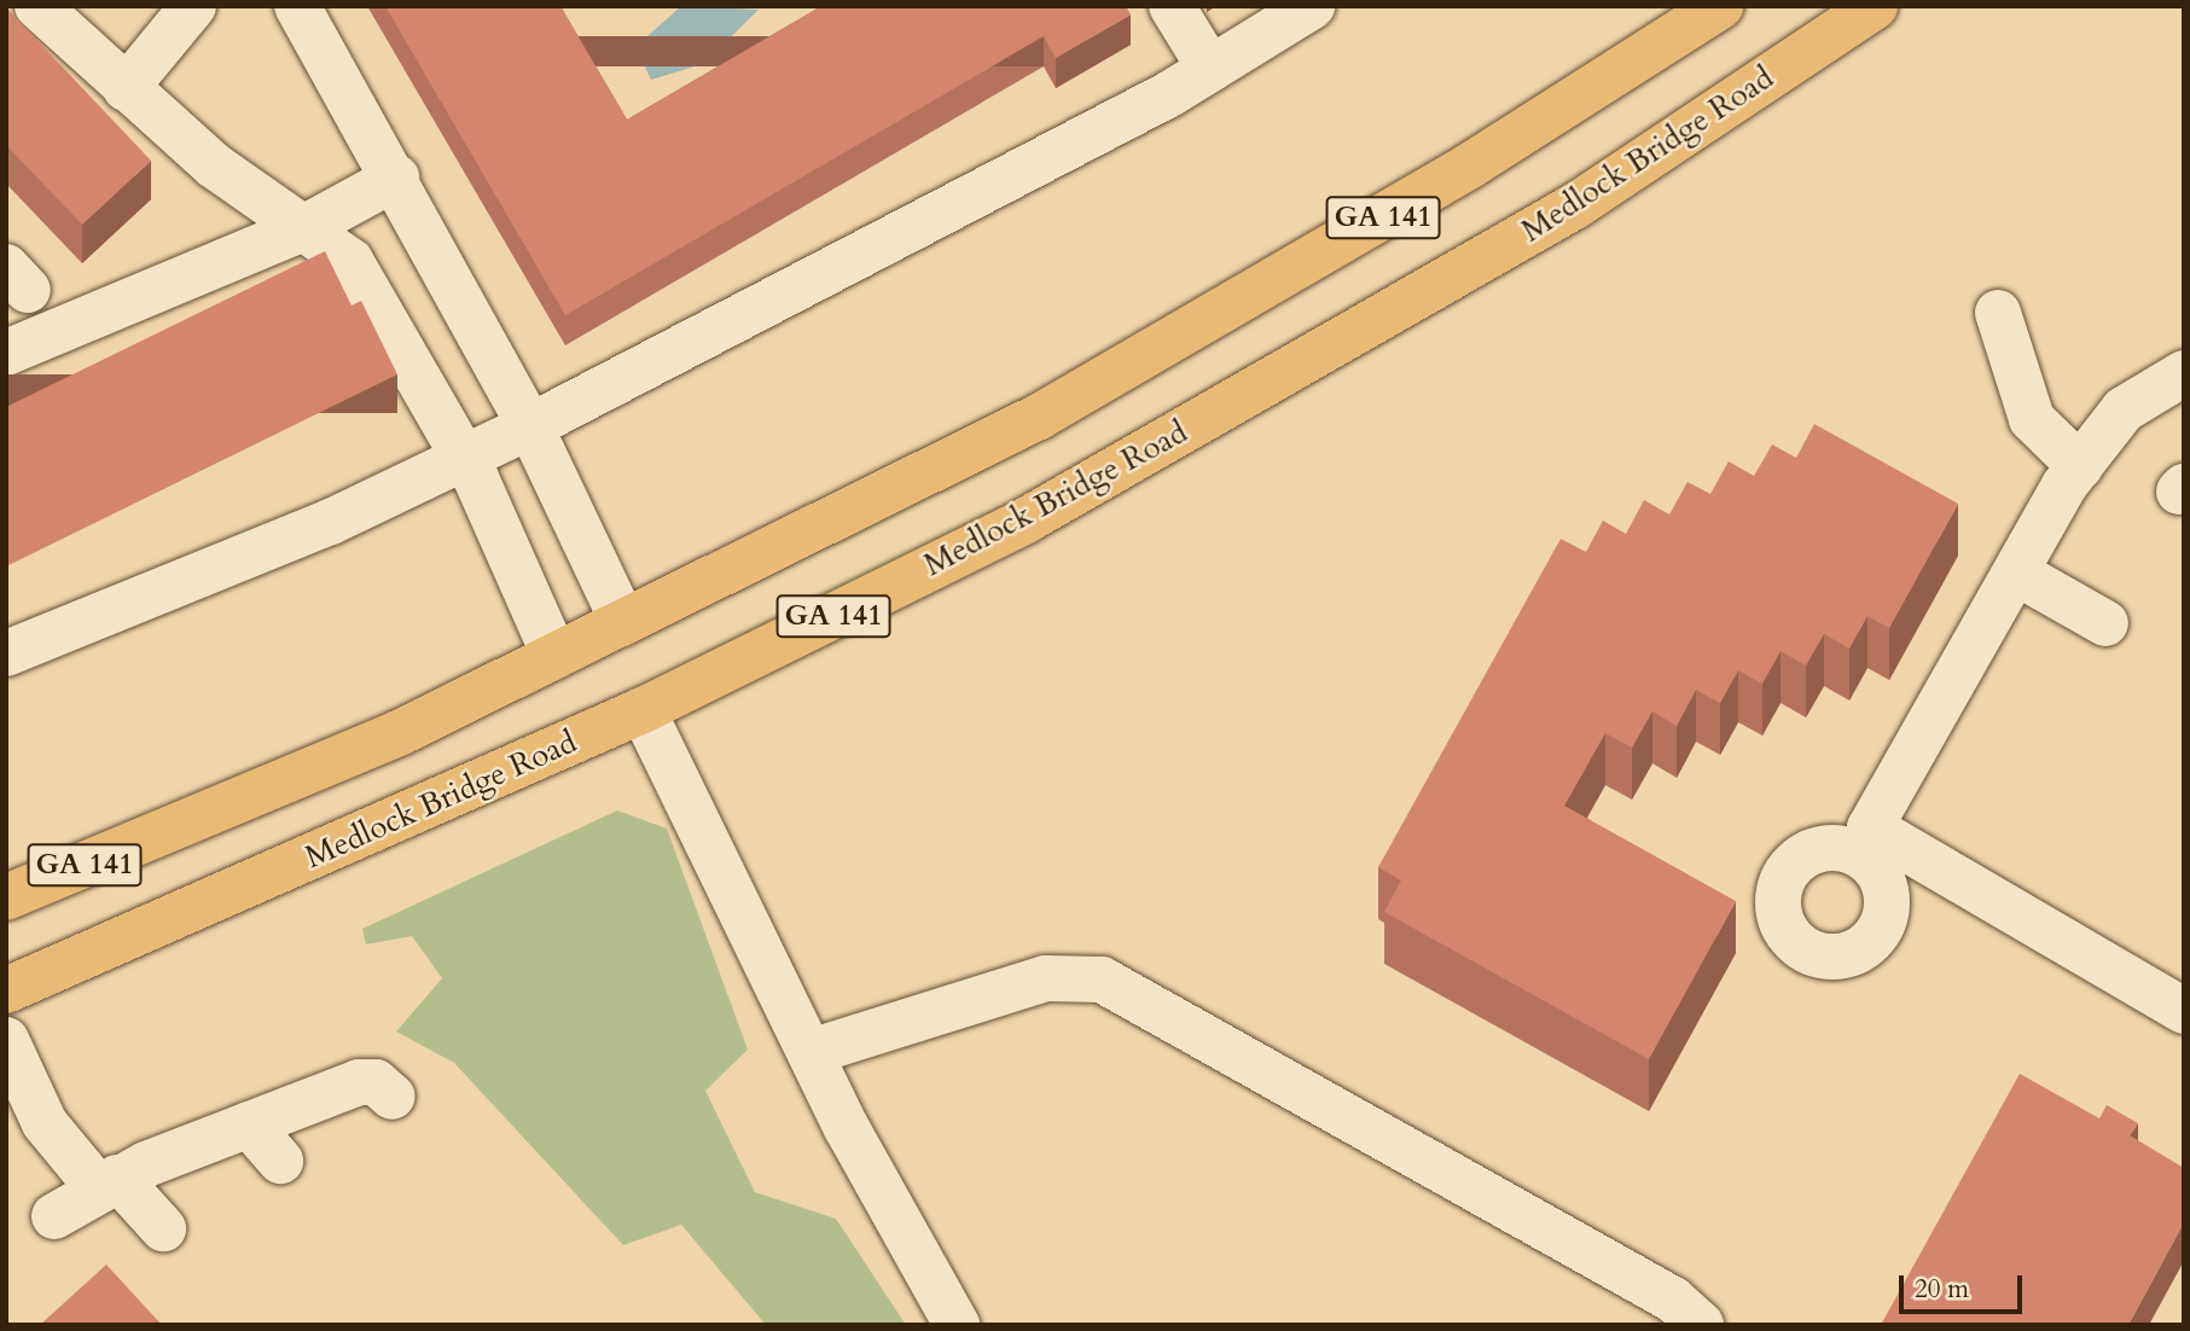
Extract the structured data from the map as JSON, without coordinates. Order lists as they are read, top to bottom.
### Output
{
  "streets": {
    "highway": ["Medlock Bridge Road", "GA 141"]
  },
  "scale_bar": "20 m"
}
